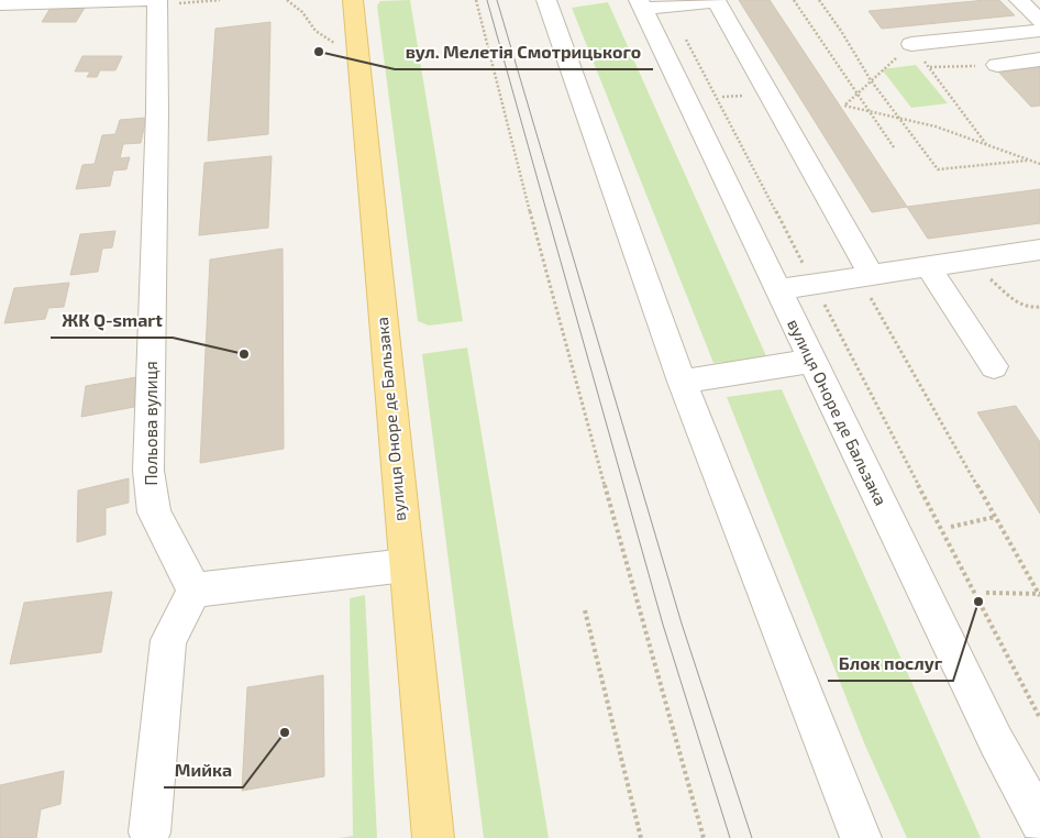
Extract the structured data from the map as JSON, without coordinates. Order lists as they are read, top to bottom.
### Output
{
  "streets": {
    "main road": ["вулиця Оноре де Бальзака"],
    "street": ["Польова вулиця"]
  },
  "places": [
    "вул. Мелетія Смотрицького",
    "ЖК Q-smart",
    "Блок послуг",
    "Мийка"
  ]
}
